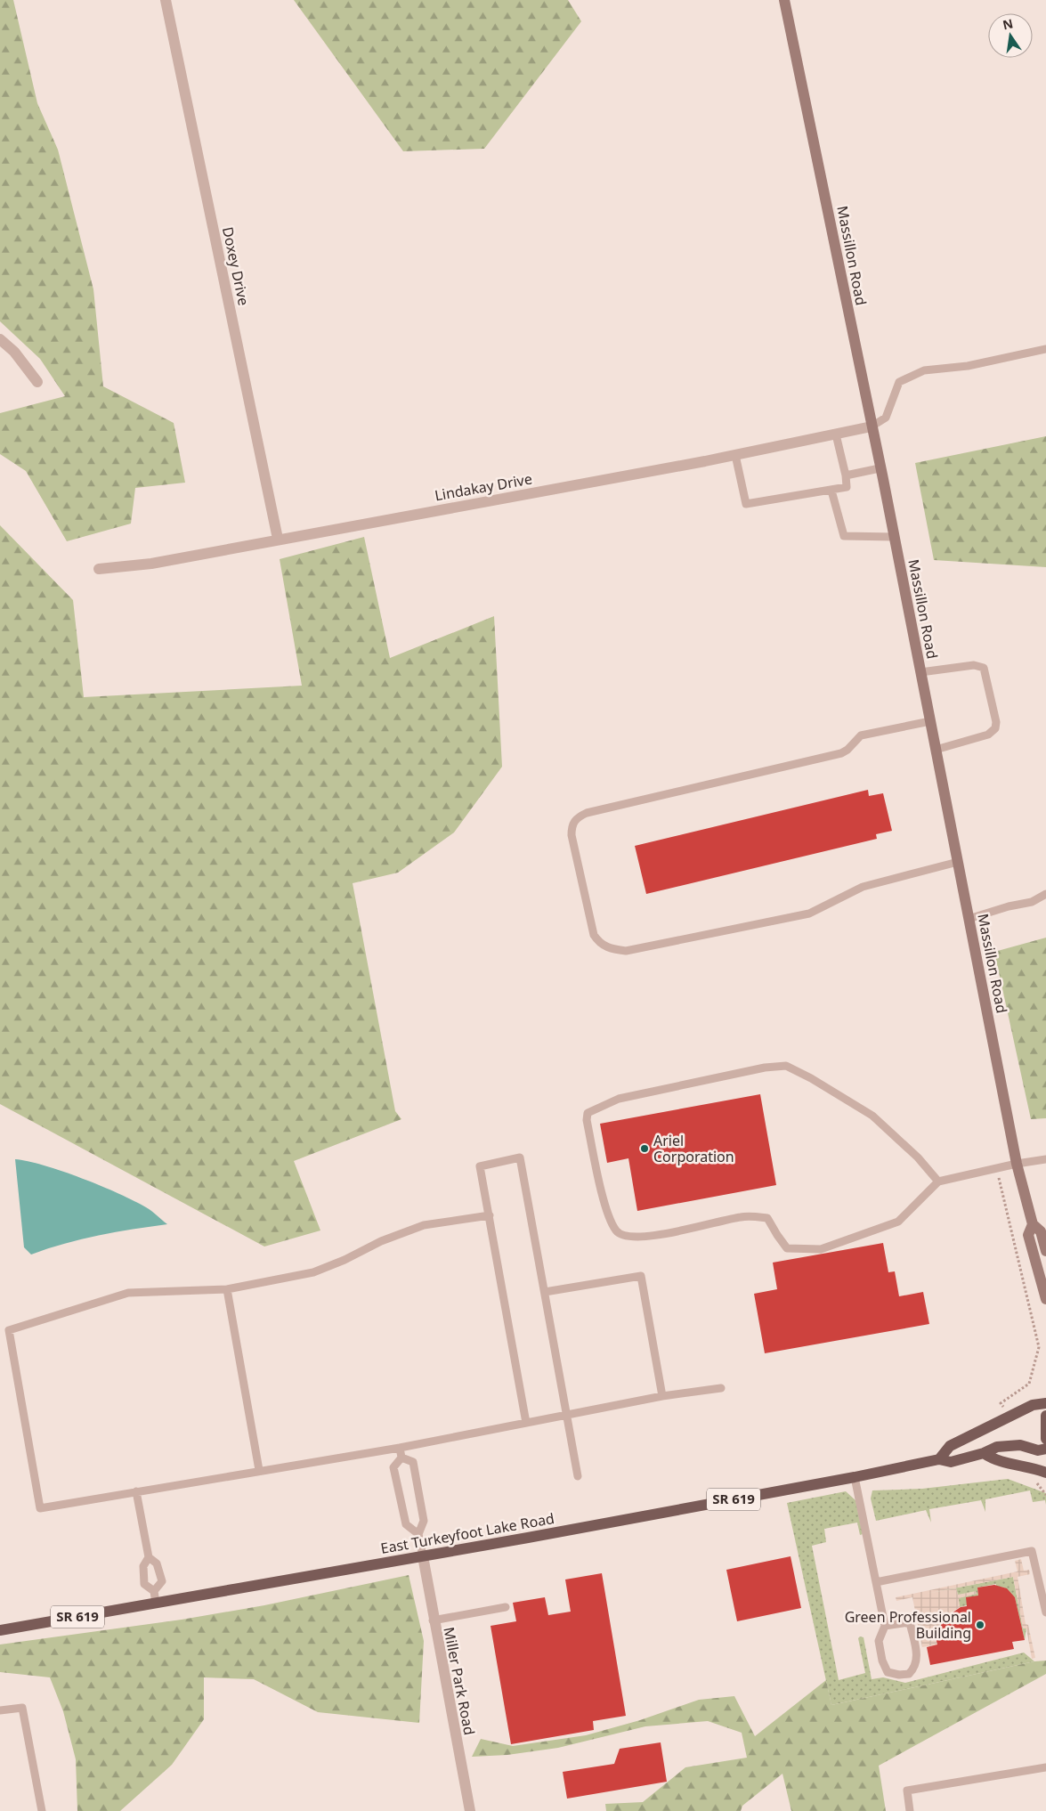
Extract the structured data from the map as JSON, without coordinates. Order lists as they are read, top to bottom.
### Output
{
  "streets": {
    "main road": ["Massillon Road", "SR 619", "East Turkeyfoot Lake Road"],
    "street": ["Doxey Drive", "Lindakay Drive", "Miller Park Road"]
  },
  "crossings": [
    ["Massillon Road", "Lindakay Drive"],
    ["Doxey Drive", "Lindakay Drive"],
    ["East Turkeyfoot Lake Road", "Miller Park Road"]
  ],
  "places": ["Ariel Corporation", "Green Professional Building"],
  "north": "top"
}
